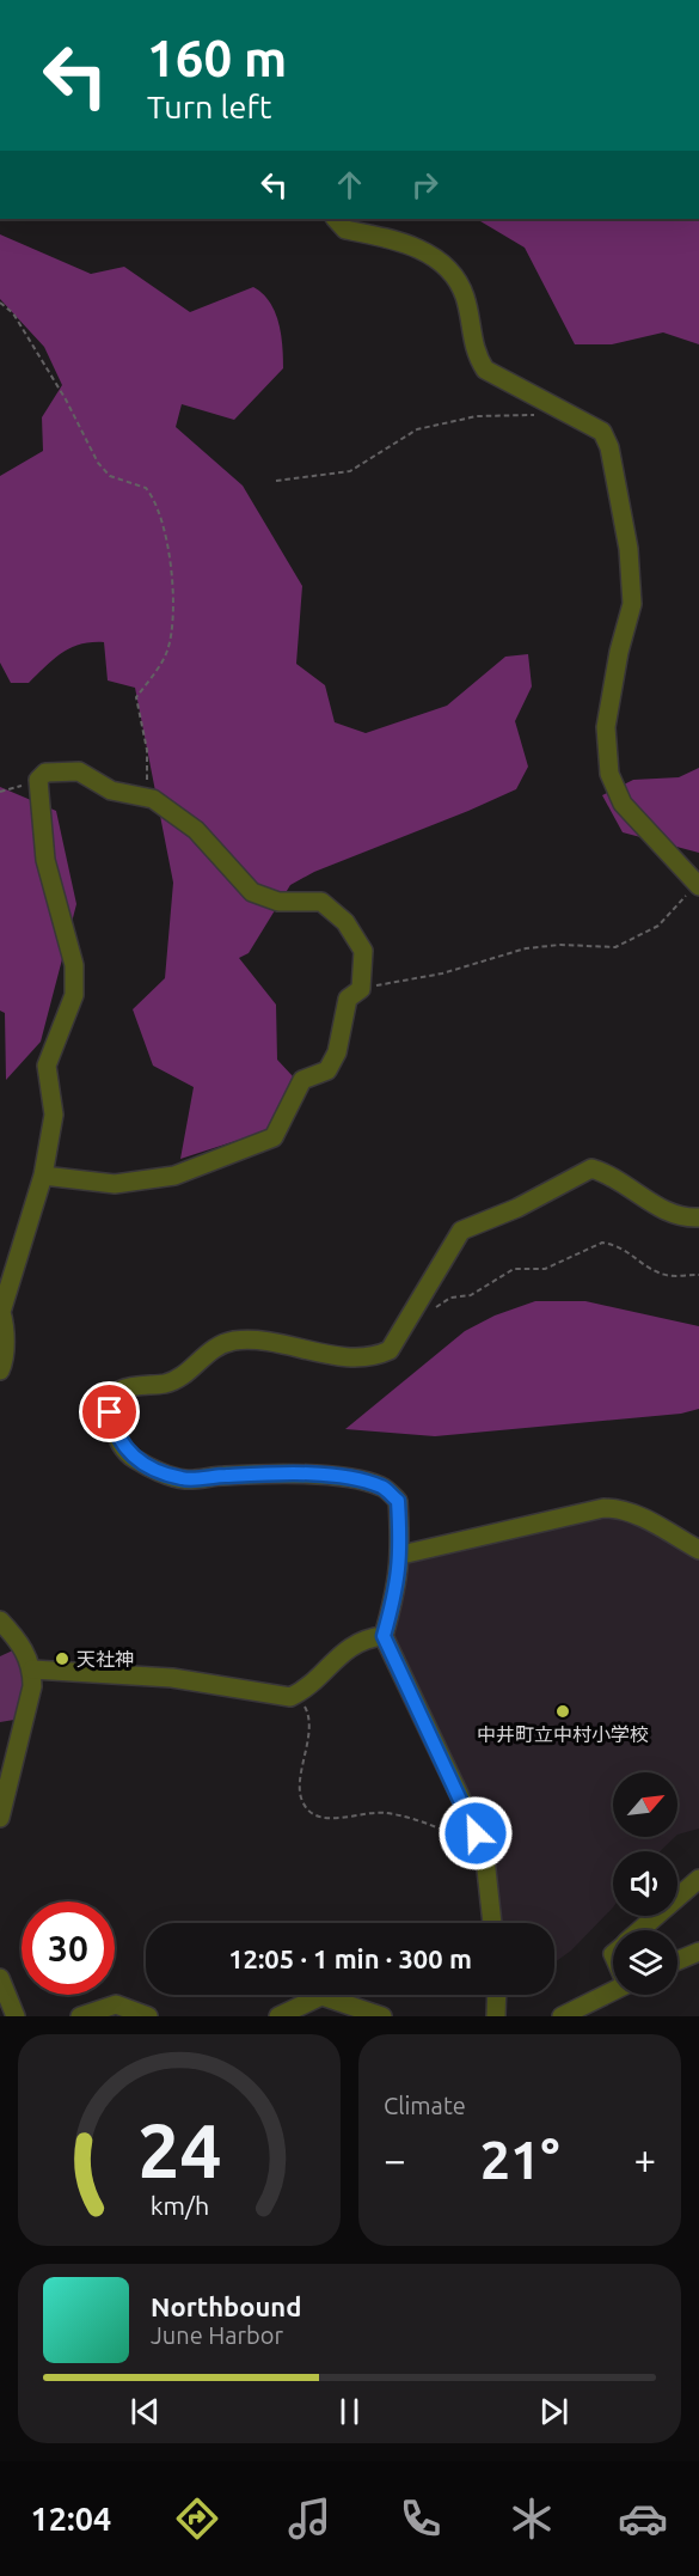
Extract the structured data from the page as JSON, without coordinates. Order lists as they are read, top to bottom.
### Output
{
  "places": ["天社神", "中井町立中村小学校"],
  "north": "top right",
  "page": {
    "turn": ["160 m", "Turn left"],
    "limit": "30",
    "trip": "12:05 · 1 min · 300 m",
    "tile": "Climate",
    "heat": ["−", "21°", "+"],
    "song": ["Northbound", "June Harbor"],
    "tabs": "12:04",
    "gauge": ["24", "km/h"]
  }
}
